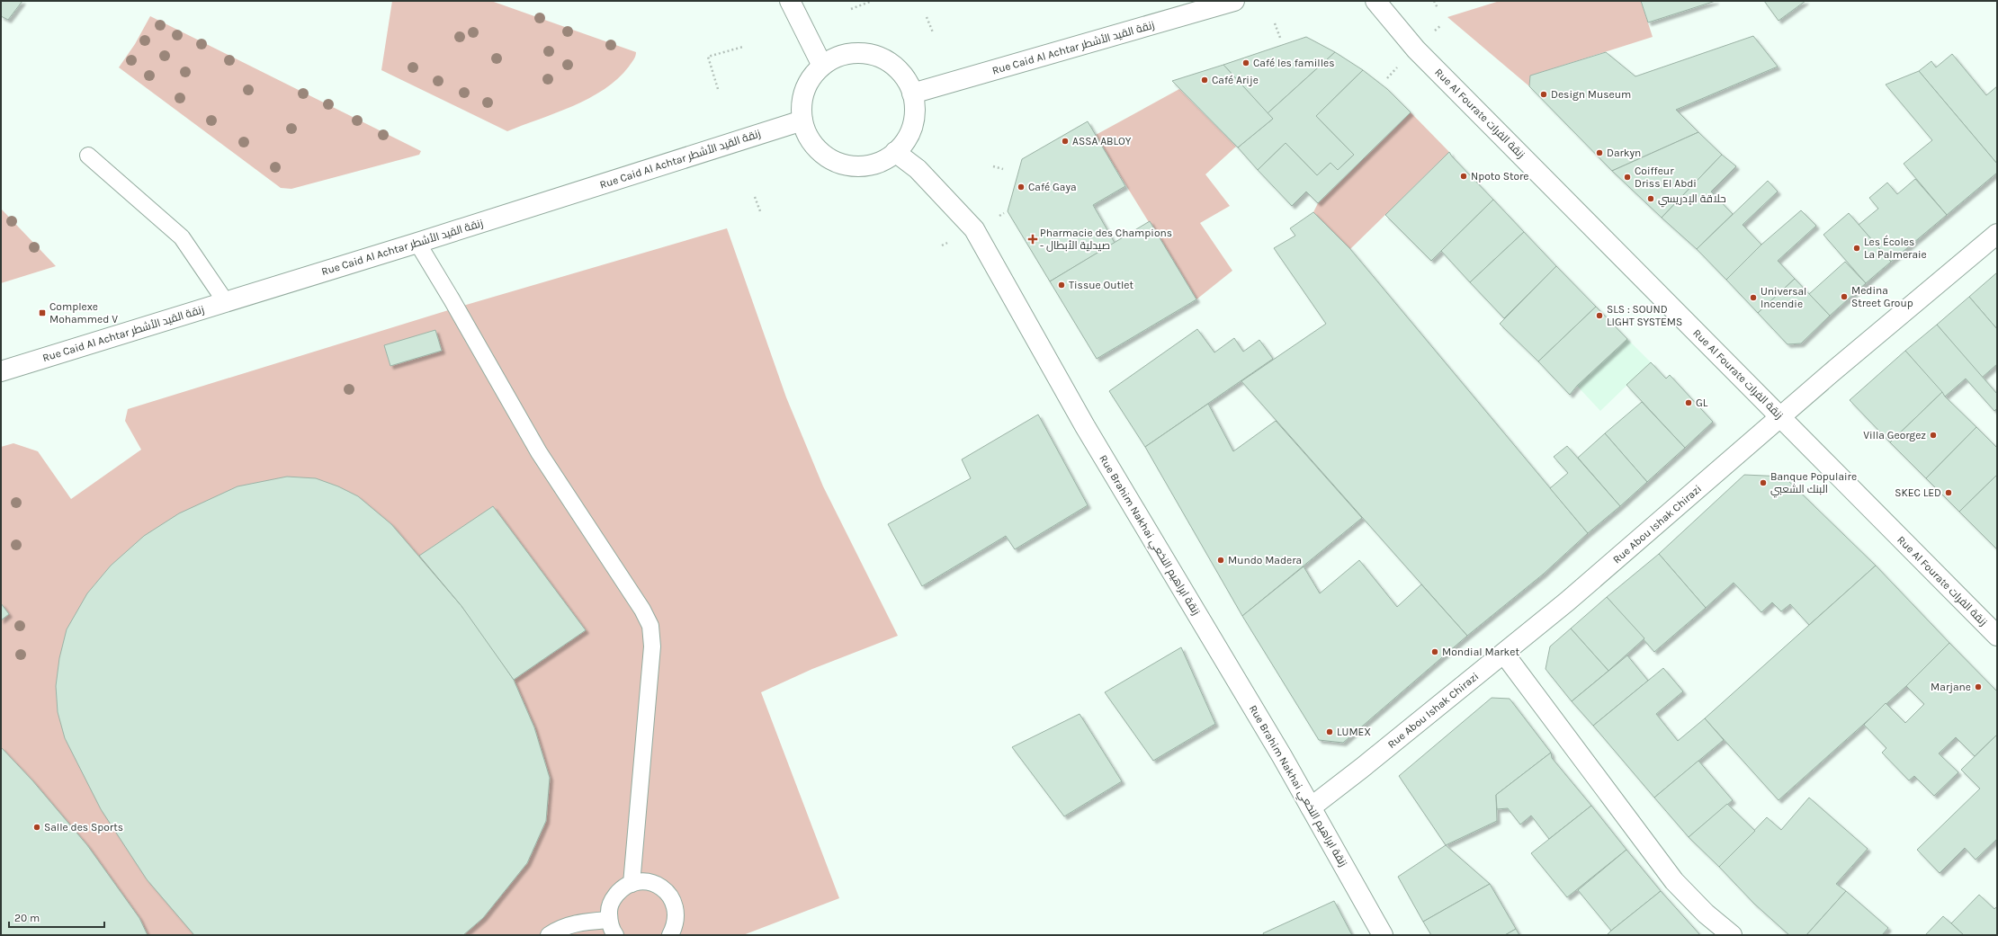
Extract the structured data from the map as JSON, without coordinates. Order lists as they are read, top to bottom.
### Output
{
  "streets": {
    "street": [
      "Rue Caid Al Achtar زنقة القيد الأشطر",
      "Rue Al Fourate زنقة الفرات",
      "Rue Abou Ishak Chirazi",
      "Rue Brahim Nakhai زنقة ابراهيم النخعي"
    ]
  },
  "crossings": [
    ["Rue Caid Al Achtar زنقة القيد الأشطر", "Rue Brahim Nakhai زنقة ابراهيم النخعي"],
    ["Rue Al Fourate زنقة الفرات", "Rue Abou Ishak Chirazi"],
    ["Rue Abou Ishak Chirazi", "Rue Brahim Nakhai زنقة ابراهيم النخعي"]
  ],
  "places": {
    "other": [
      "Café les familles",
      "Café Arije",
      "Design Museum",
      "ASSA ABLOY",
      "Darkyn",
      "Npoto Store",
      "Coiffeur Driss El Abdi",
      "Café Gaya",
      "حلاقة الإدريسي",
      "Les Écoles La Palmeraie",
      "Tissue Outlet",
      "Medina Street Group",
      "Universal Incendie",
      "SLS : SOUND LIGHT SYSTEMS",
      "GL",
      "Villa Georgez",
      "Banque Populaire البنك الشعبي",
      "SKEC LED",
      "Mundo Madera",
      "Mondial Market",
      "Marjane",
      "LUMEX",
      "Salle des Sports"
    ],
    "health": ["Pharmacie des Champions - صيدلية الأبطال"],
    "transit": ["Complexe Mohammed V"]
  },
  "scale_bar": "20 m"
}
